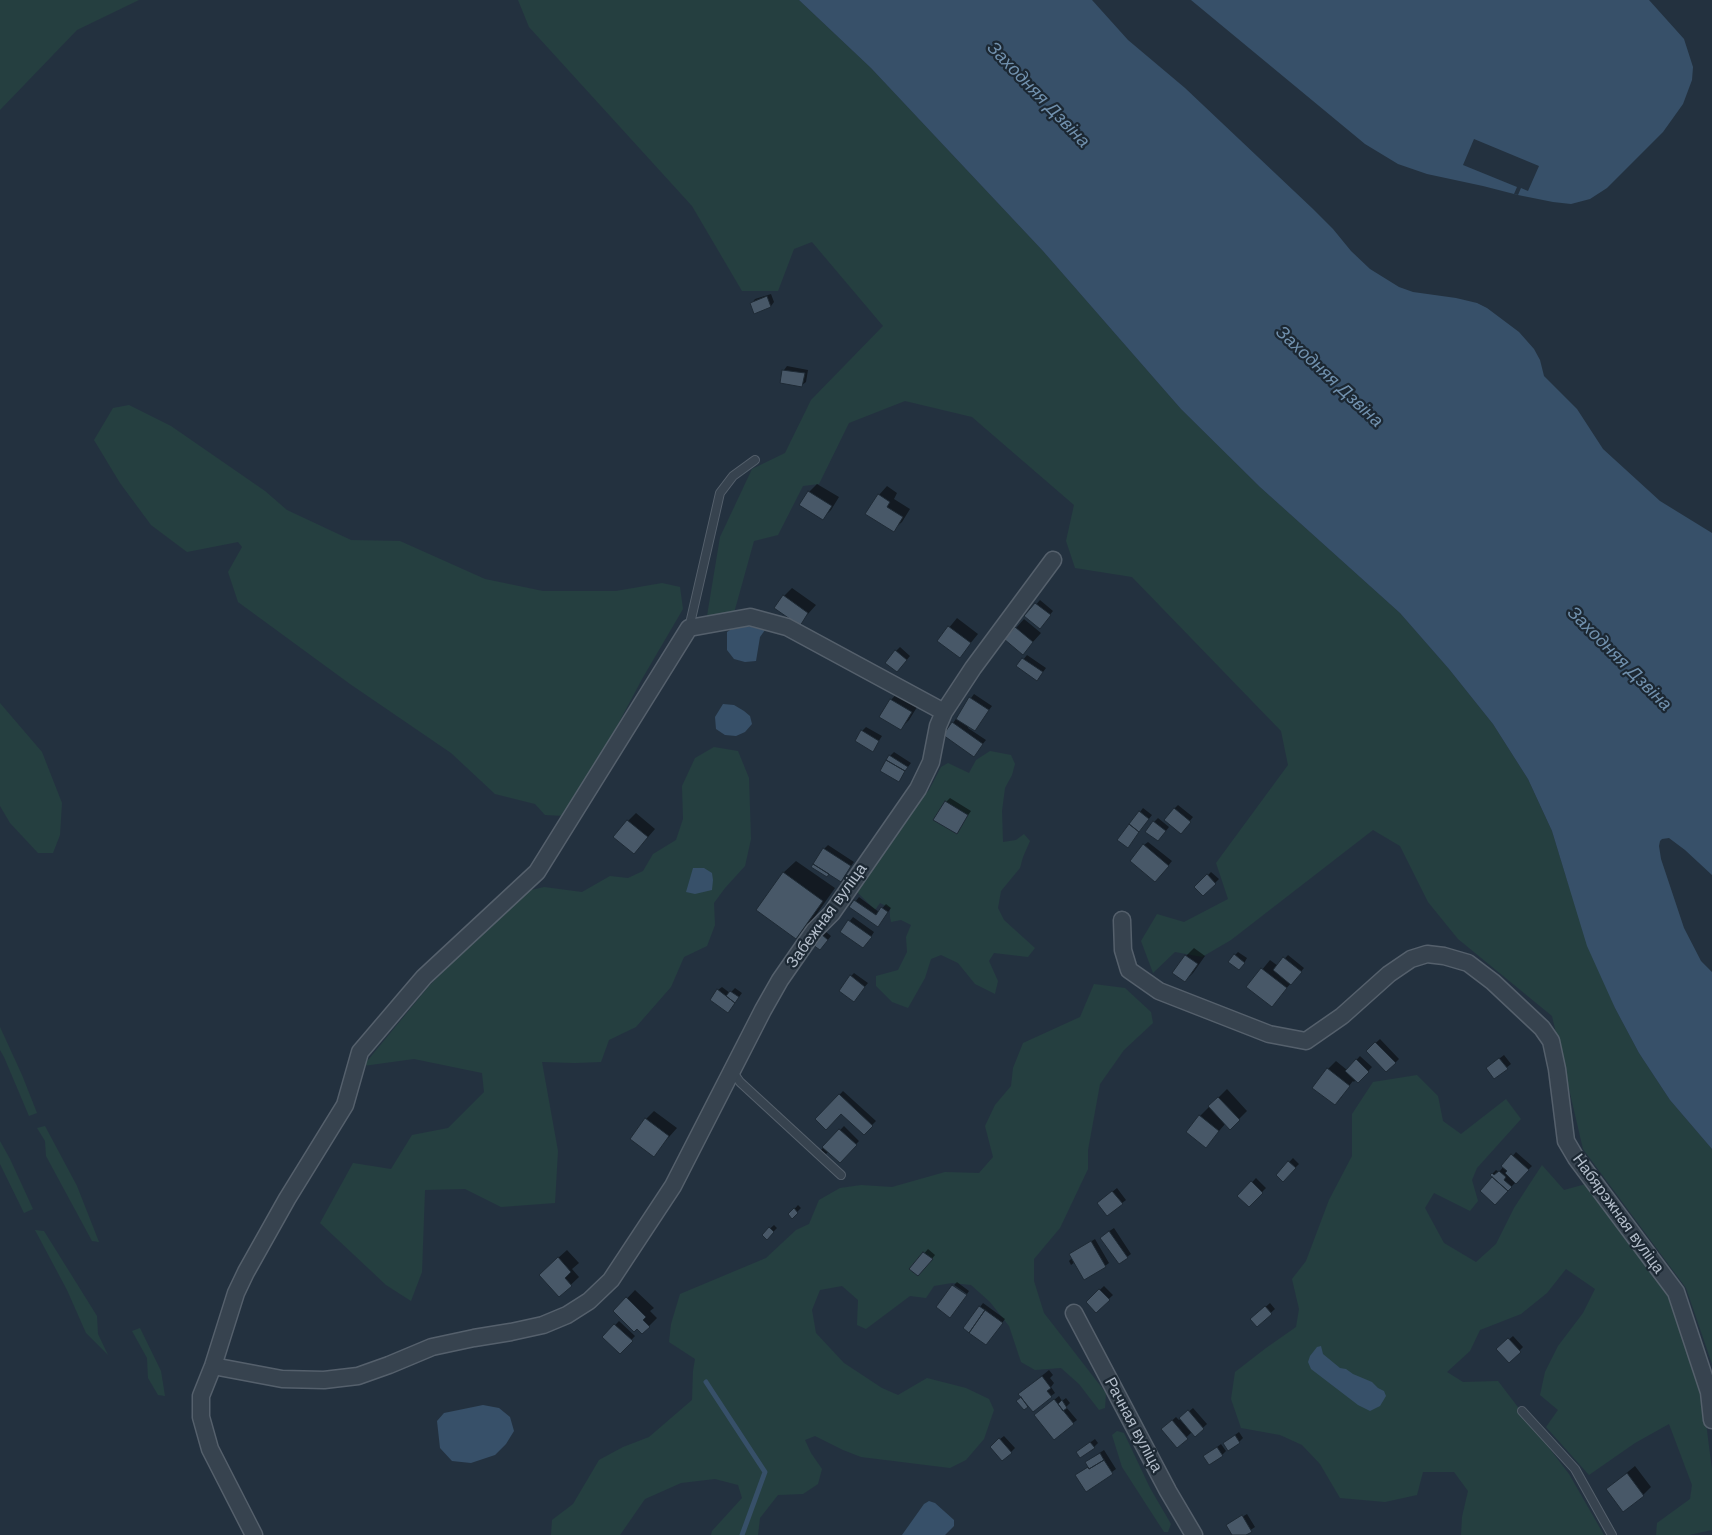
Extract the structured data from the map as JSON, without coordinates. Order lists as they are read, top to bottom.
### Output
{
  "streets": {
    "street": ["Забежная вуліца", "Набярэжная вуліца", "Рачная вуліца"]
  },
  "water": ["Заходняя Дзвіна"]
}
